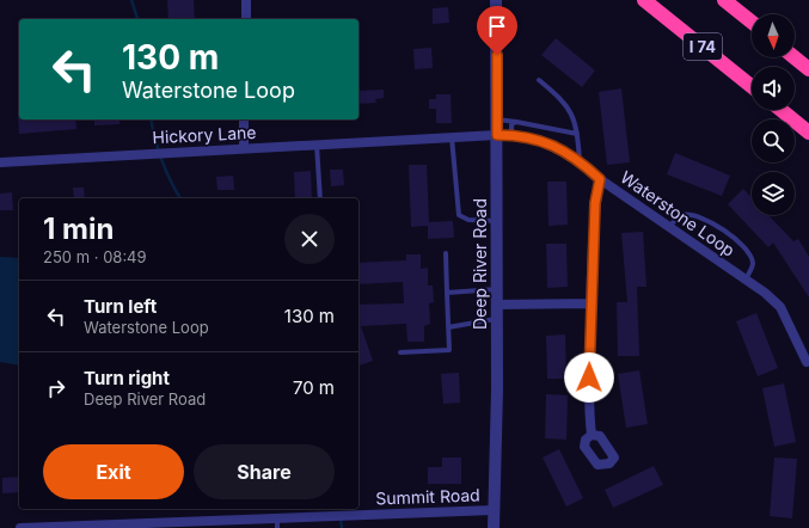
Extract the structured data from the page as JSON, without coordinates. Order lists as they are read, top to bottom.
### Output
{
  "streets": {
    "highway": ["I 74"],
    "street": [
      "Hickory Lane",
      "Waterstone Loop",
      "Deep River Road",
      "Summit Road"
    ]
  },
  "crossings": [
    ["Hickory Lane", "Waterstone Loop"],
    ["Hickory Lane", "Deep River Road"],
    ["Waterstone Loop", "Deep River Road"],
    ["Deep River Road", "Summit Road"]
  ],
  "north": "bottom",
  "page": {
    "turn": ["130 m", "Waterstone Loop"],
    "heading": ["1 min", "250 m · 08:49"],
    "list": [
      {
        "name": "Turn left",
        "note": "Waterstone Loop",
        "value": "130 m"
      },
      {
        "name": "Turn right",
        "note": "Deep River Road",
        "value": "70 m"
      }
    ],
    "buttons": ["Exit", "Share"]
  }
}
